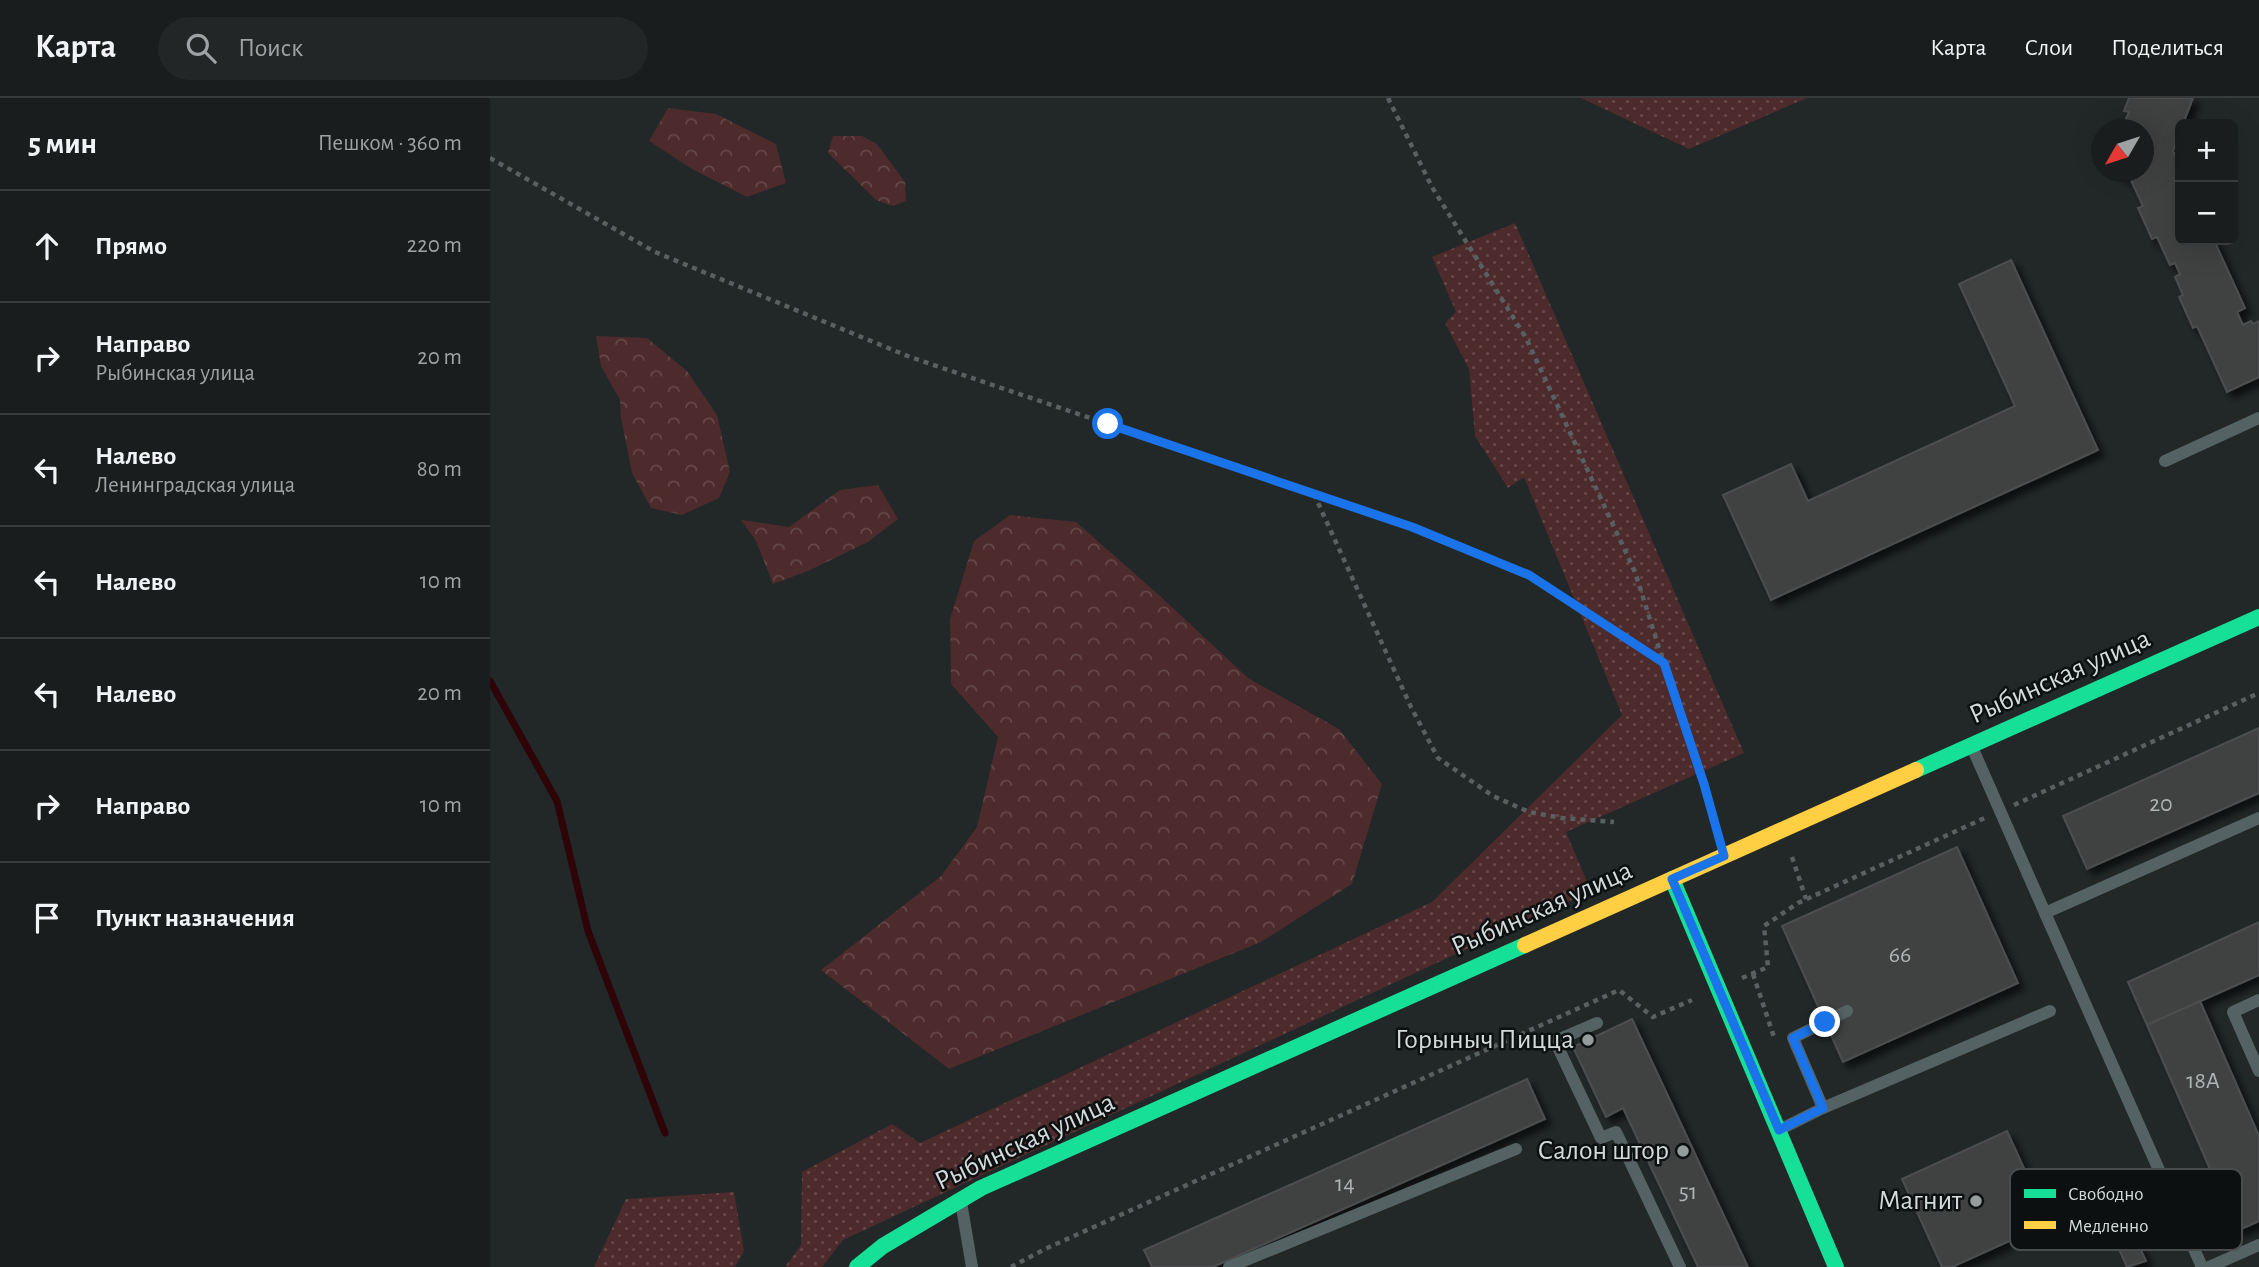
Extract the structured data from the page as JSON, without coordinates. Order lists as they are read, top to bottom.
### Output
{
  "streets": {
    "main road": ["Рыбинская улица"]
  },
  "places": ["Горыныч Пицца", "Салон штор", "Магнит"],
  "house_numbers": [
    "20",
    "66",
    "18А",
    "14",
    "51"
  ],
  "legend": ["Свободно", "Медленно"],
  "north": "bottom left",
  "page": {
    "header": "Карта",
    "search": "Поиск",
    "nav": ["Карта", "Слои", "Поделиться"],
    "heading": ["5 мин", "Пешком · 360 m"],
    "map_buttons": ["+", "−"],
    "list": [
      ["Прямо", "220 m"],
      ["Направо", "Рыбинская улица", "20 m"],
      ["Налево", "Ленинградская улица", "80 m"],
      ["Налево", "10 m"],
      ["Налево", "20 m"],
      ["Направо", "10 m"],
      "Пункт назначения"
    ]
  }
}
